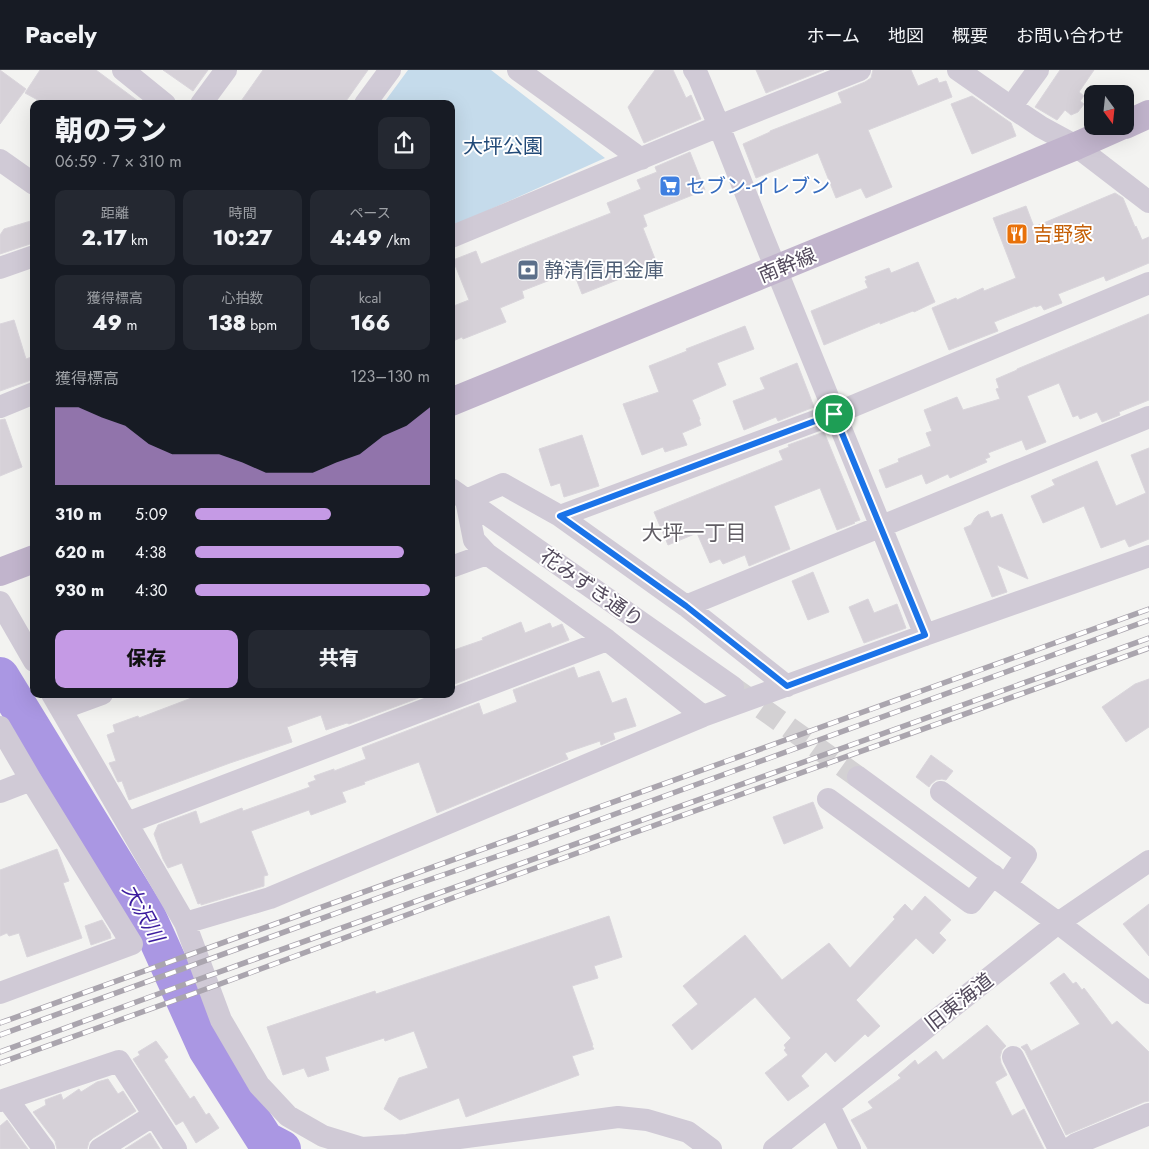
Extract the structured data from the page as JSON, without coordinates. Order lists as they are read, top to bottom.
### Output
{
  "streets": {
    "main road": ["南幹線"],
    "street": ["花みずき通り", "旧東海道"]
  },
  "districts": ["大坪一丁目"],
  "water": ["大沢川"],
  "parks": ["大坪公園"],
  "places": {
    "supermarket": ["セブン-イレブン"],
    "restaurant": ["吉野家"],
    "bank": ["静清信用金庫"]
  },
  "north": "bottom",
  "page": {
    "header": "Pacely",
    "nav": [
      "ホーム",
      "地図",
      "概要",
      "お問い合わせ"
    ],
    "heading": ["朝のラン", "06:59 · 7 × 310 m"],
    "stats": [
      ["距離", "2.17 km"],
      ["時間", "10:27"],
      ["ペース", "4:49 /km"],
      ["獲得標高", "49 m"],
      ["心拍数", "138 bpm"],
      ["kcal", "166"]
    ],
    "chart": ["獲得標高", "123–130 m"],
    "list": [
      {
        "name": "310 m",
        "note": "5:09"
      },
      {
        "name": "620 m",
        "note": "4:38"
      },
      {
        "name": "930 m",
        "note": "4:30"
      }
    ],
    "buttons": ["保存", "共有"]
  }
}
